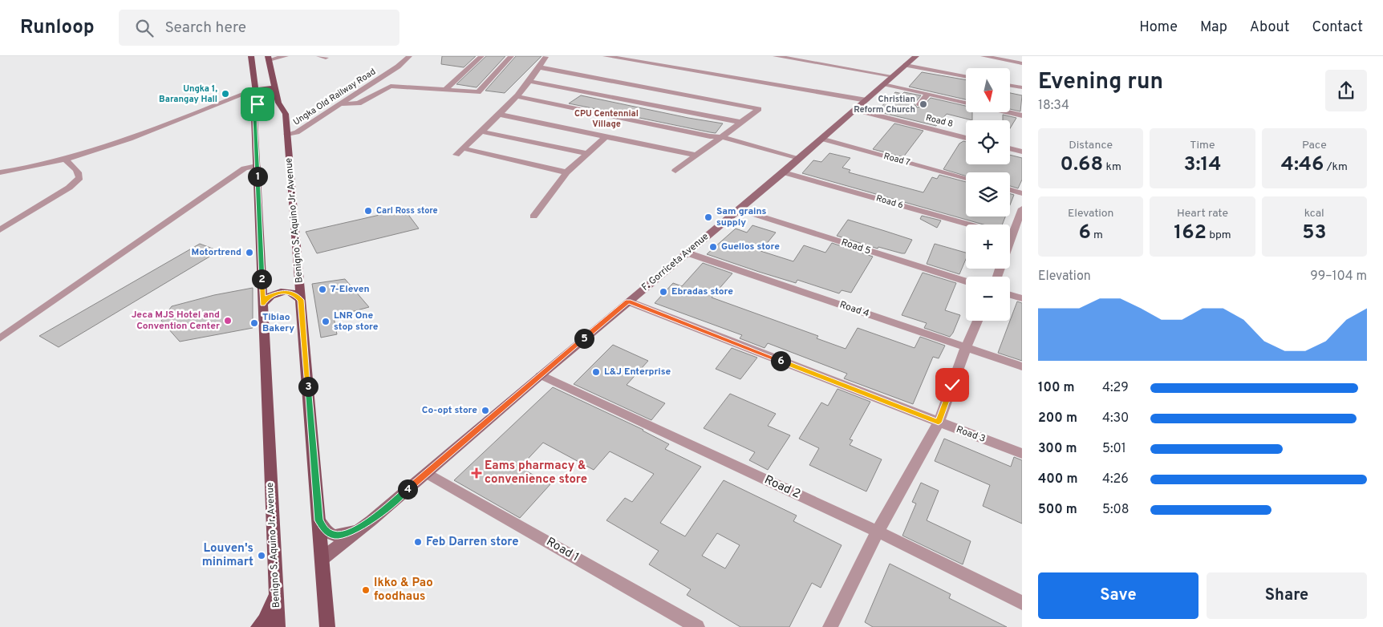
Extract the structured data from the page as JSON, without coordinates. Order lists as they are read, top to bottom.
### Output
{
  "streets": {
    "main road": ["Benigno S. Aquino Jr. Avenue", "F. Gorriceta Avenue"],
    "street": [
      "Ungka Old Railway Road",
      "Road 8",
      "Road 7",
      "Road 6",
      "Road 5",
      "Road 4",
      "Road 3",
      "Road 2",
      "Road 1"
    ]
  },
  "crossings": [
    ["Ungka Old Railway Road", "Benigno S. Aquino Jr. Avenue"],
    ["Road 8", "F. Gorriceta Avenue"],
    ["Road 7", "F. Gorriceta Avenue"],
    ["Road 6", "F. Gorriceta Avenue"],
    ["Benigno S. Aquino Jr. Avenue", "F. Gorriceta Avenue"],
    ["Road 5", "F. Gorriceta Avenue"],
    ["F. Gorriceta Avenue", "Road 4"],
    ["F. Gorriceta Avenue", "Road 3"],
    ["F. Gorriceta Avenue", "Road 2"],
    ["F. Gorriceta Avenue", "Road 1"]
  ],
  "districts": ["CPU Centennial Village"],
  "places": {
    "other": [
      "Ungka 1, Barangay Hall",
      "Christian Reform Church",
      "Carl Ross store",
      "Sam grains supply",
      "Guellos store",
      "Motortrend",
      "7-Eleven",
      "Ebradas store",
      "Jeca MJS Hotel and Convention Center",
      "LNR One stop store",
      "Tibiao Bakery",
      "L&J Enterprise",
      "Co-opt store",
      "Feb Darren store",
      "Louven's minimart",
      "Ikko & Pao foodhaus"
    ],
    "health": ["Eams pharmacy & convenience store"]
  },
  "north": "bottom",
  "page": {
    "header": "Runloop",
    "search": "Search here",
    "nav": [
      "Home",
      "Map",
      "About",
      "Contact"
    ],
    "heading": ["Evening run", "18:34"],
    "map_buttons": ["+", "−"],
    "stats": [
      ["Distance", "0.68 km"],
      ["Time", "3:14"],
      ["Pace", "4:46 /km"],
      ["Elevation", "6 m"],
      ["Heart rate", "162 bpm"],
      ["kcal", "53"]
    ],
    "pins": [
      "1",
      "2",
      "5",
      "6",
      "3",
      "4"
    ],
    "chart": ["Elevation", "99–104 m"],
    "list": [
      {
        "name": "100 m",
        "note": "4:29"
      },
      {
        "name": "200 m",
        "note": "4:30"
      },
      {
        "name": "300 m",
        "note": "5:01"
      },
      {
        "name": "400 m",
        "note": "4:26"
      },
      {
        "name": "500 m",
        "note": "5:08"
      }
    ],
    "buttons": ["Save", "Share"]
  }
}
